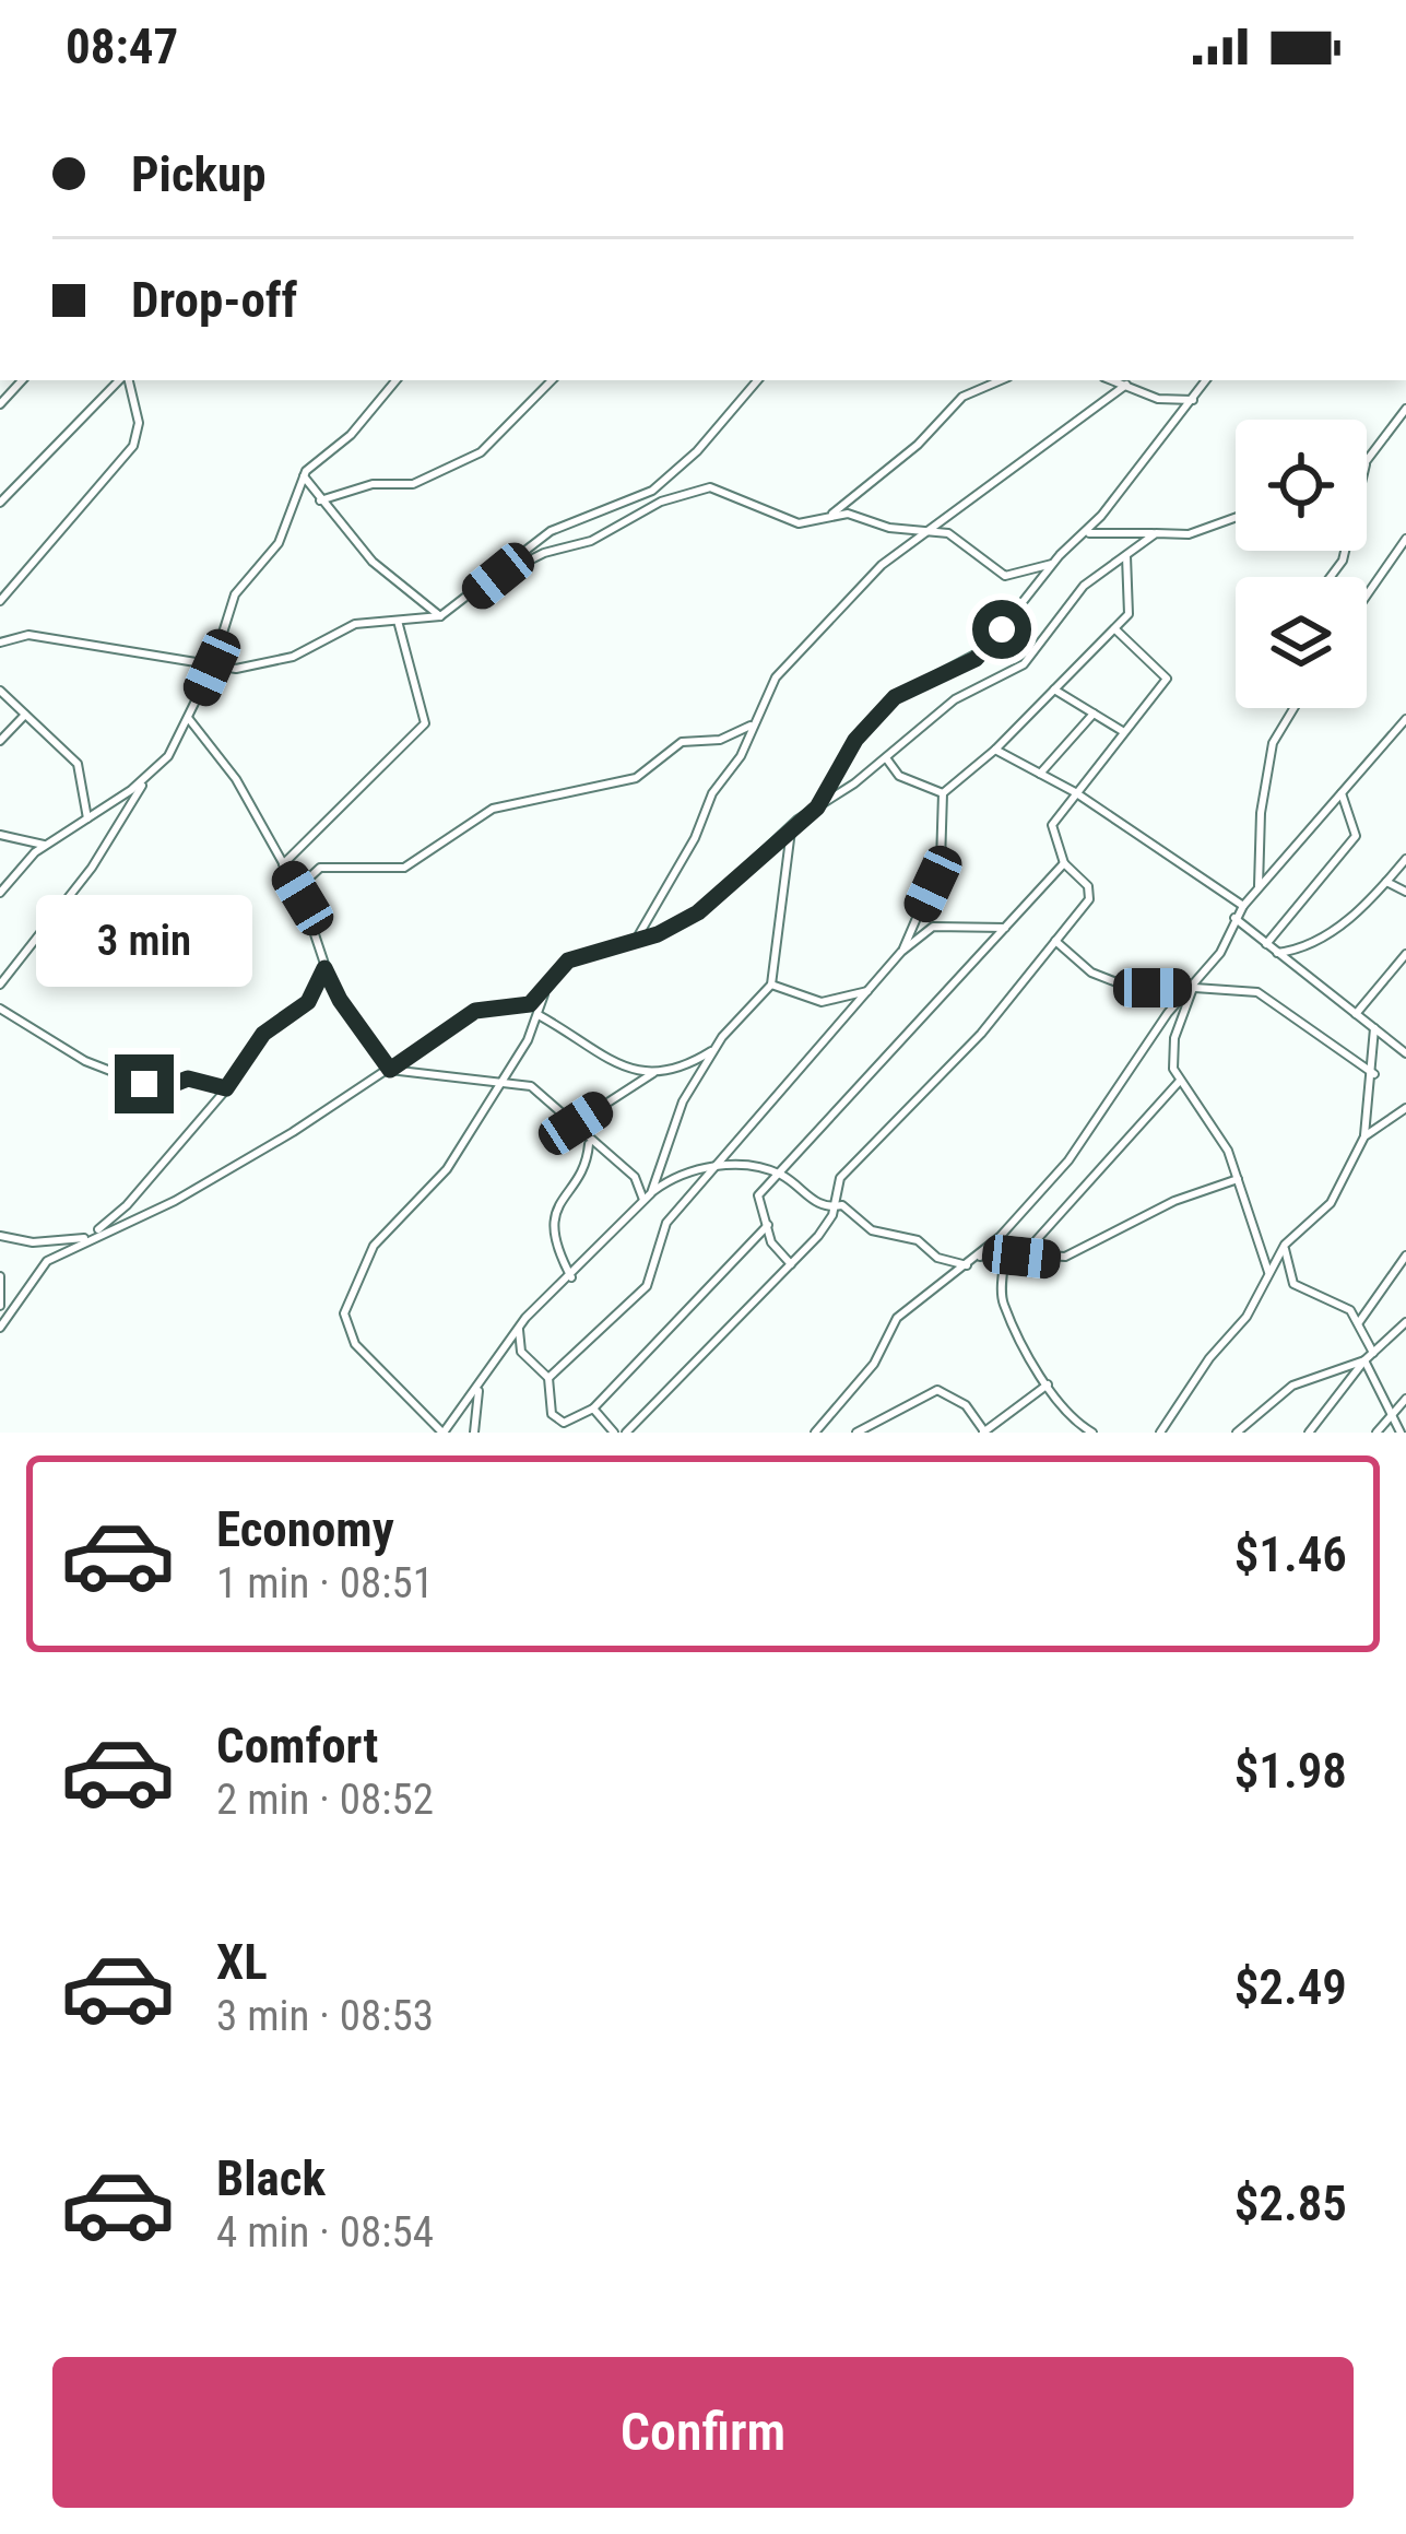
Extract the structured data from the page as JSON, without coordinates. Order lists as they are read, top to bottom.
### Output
{
  "page": {
    "status": "08:47",
    "banner": ["Pickup", "Drop-off"],
    "bubble": "3 min",
    "list": [
      {
        "name": "Economy",
        "note": "1 min · 08:51",
        "value": "$1.46"
      },
      {
        "name": "Comfort",
        "note": "2 min · 08:52",
        "value": "$1.98"
      },
      {
        "name": "XL",
        "note": "3 min · 08:53",
        "value": "$2.49"
      },
      {
        "name": "Black",
        "note": "4 min · 08:54",
        "value": "$2.85"
      }
    ],
    "buttons": "Confirm"
  }
}
